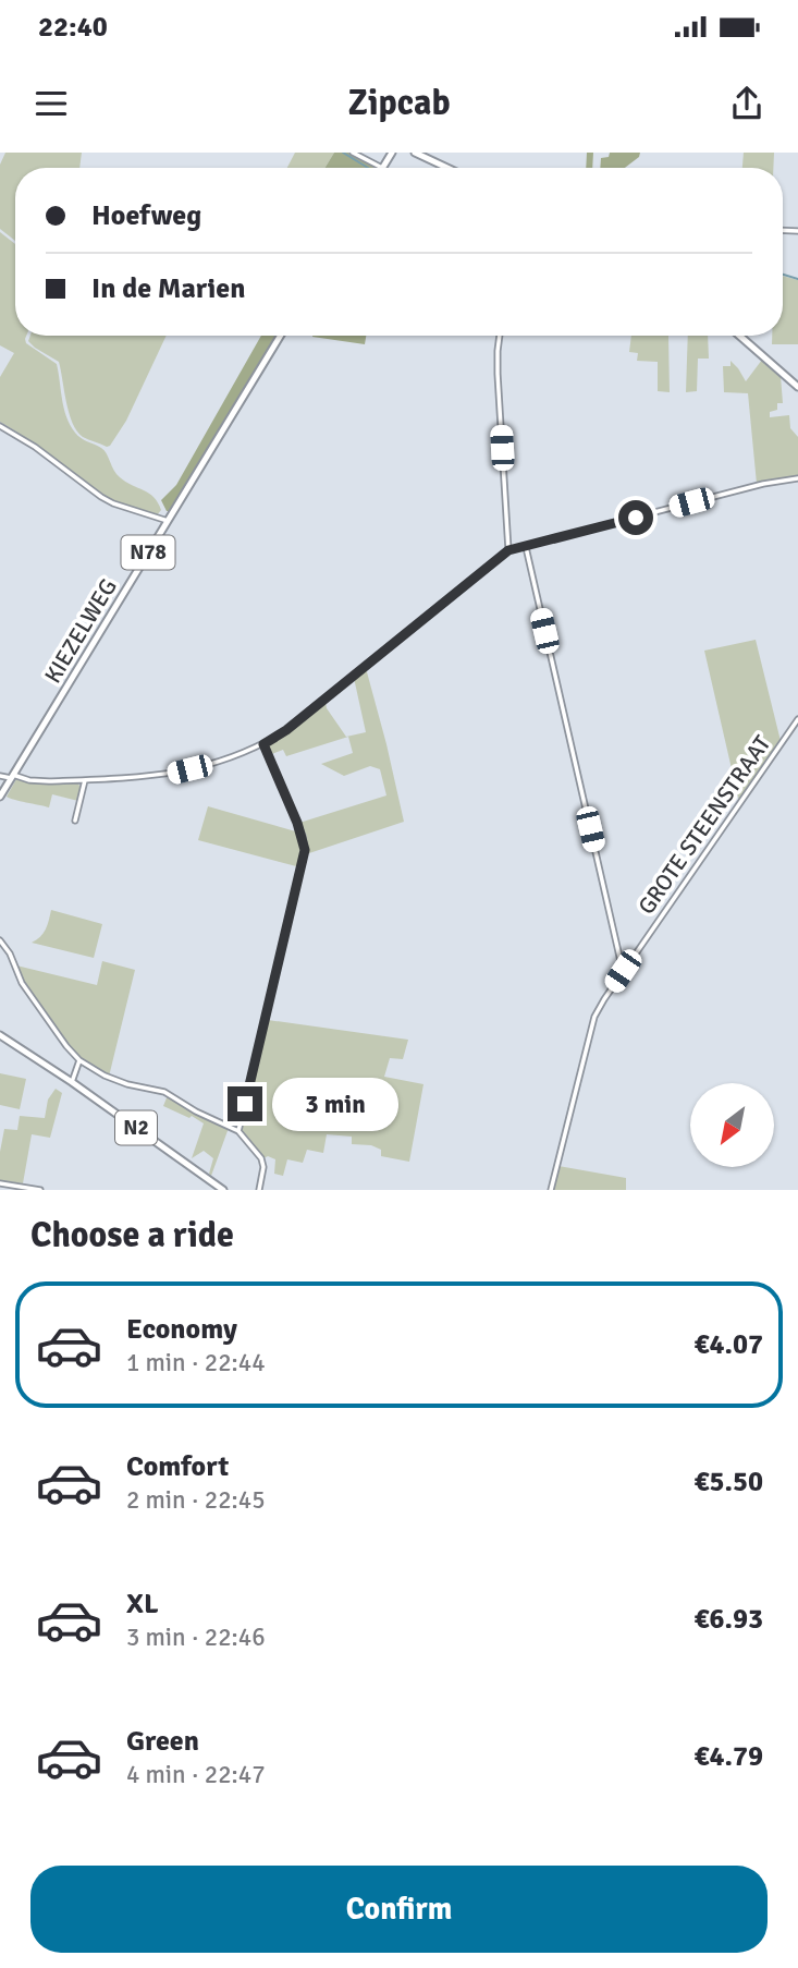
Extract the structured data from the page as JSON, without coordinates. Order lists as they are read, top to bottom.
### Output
{
  "streets": {
    "main road": ["N78", "KIEZELWEG", "N2"],
    "street": ["GROTE STEENSTRAAT"]
  },
  "north": "bottom left",
  "page": {
    "status": "22:40",
    "header": "Zipcab",
    "banner": ["Hoefweg", "In de Marien"],
    "bubble": "3 min",
    "heading": "Choose a ride",
    "list": [
      {
        "name": "Economy",
        "note": "1 min · 22:44",
        "value": "€4.07"
      },
      {
        "name": "Comfort",
        "note": "2 min · 22:45",
        "value": "€5.50"
      },
      {
        "name": "XL",
        "note": "3 min · 22:46",
        "value": "€6.93"
      },
      {
        "name": "Green",
        "note": "4 min · 22:47",
        "value": "€4.79"
      }
    ],
    "buttons": "Confirm"
  }
}
